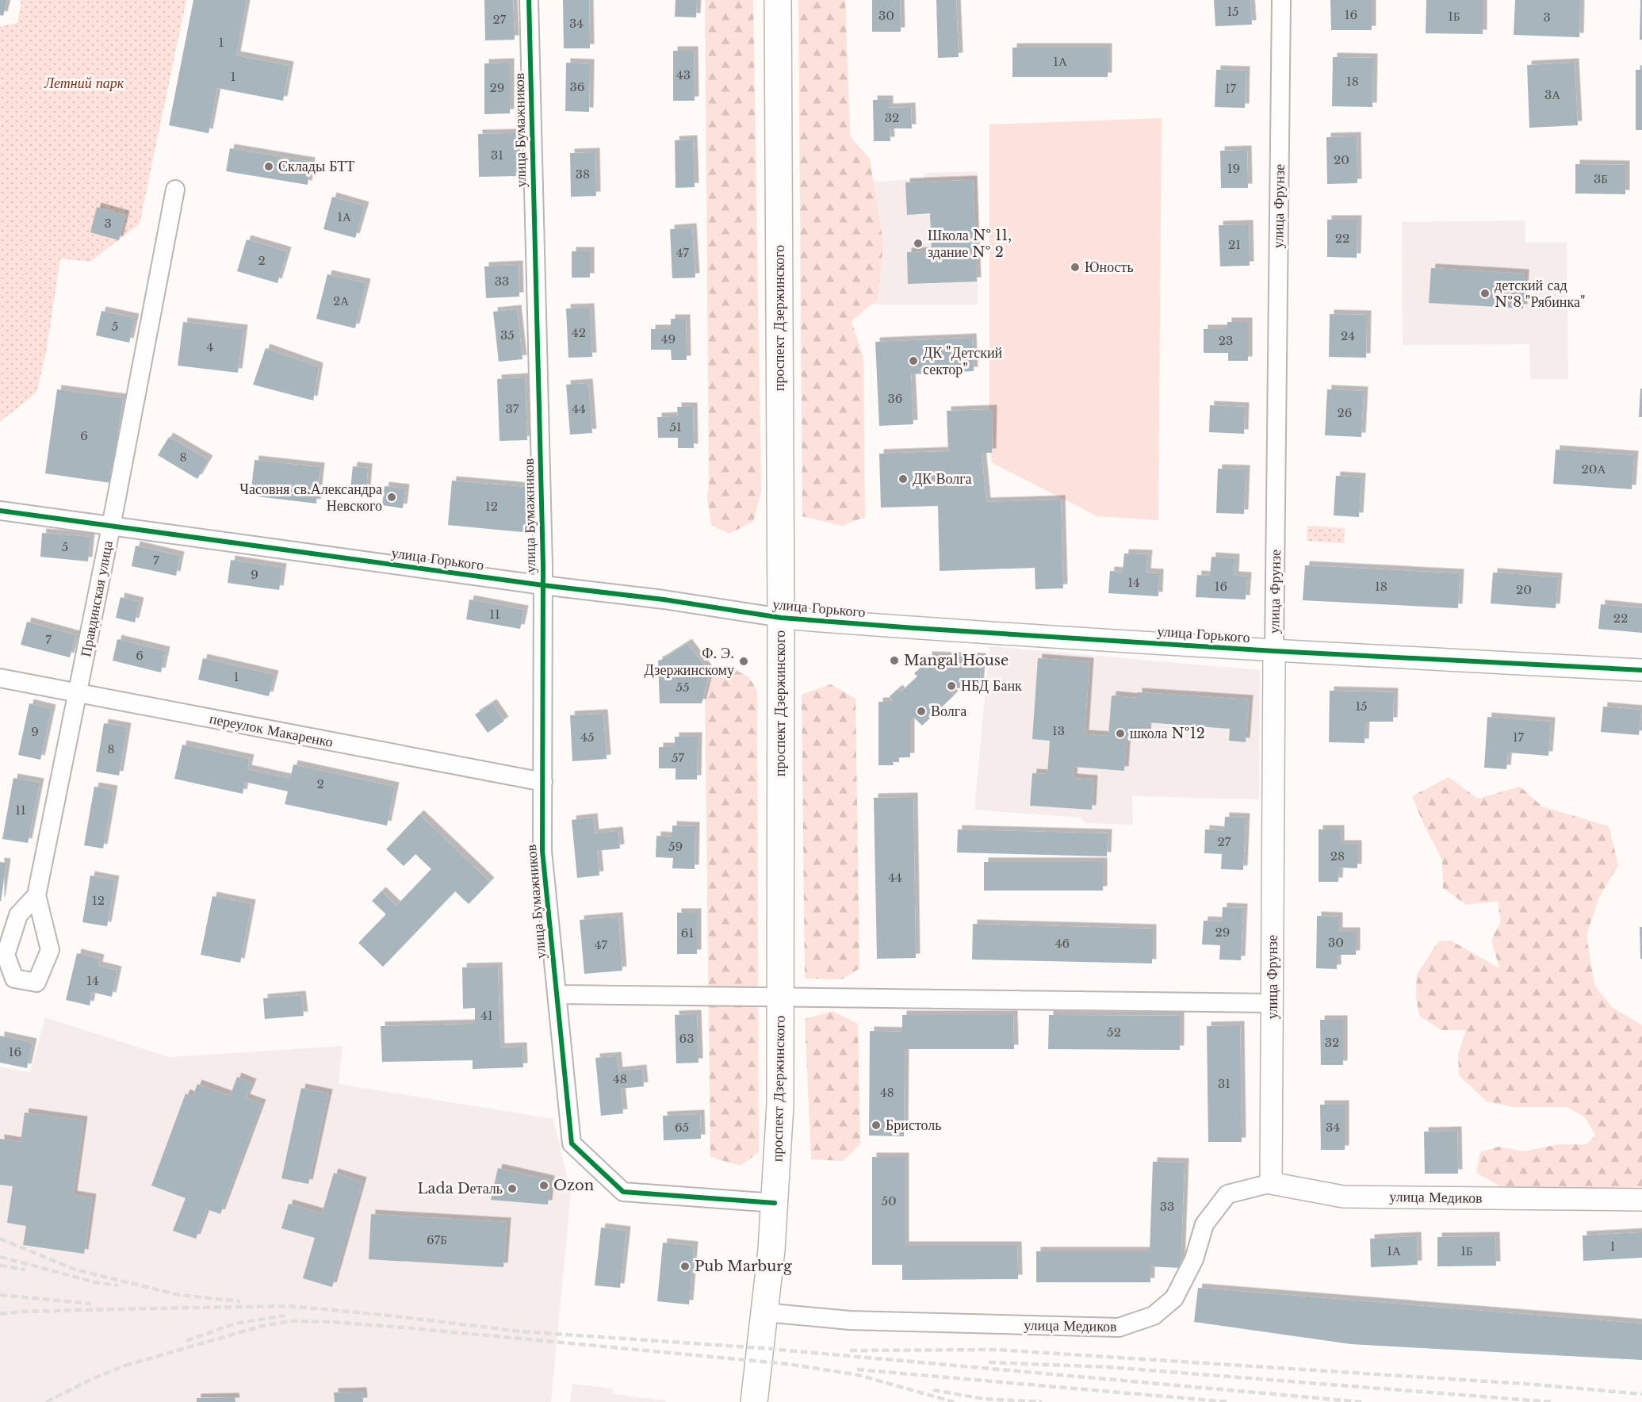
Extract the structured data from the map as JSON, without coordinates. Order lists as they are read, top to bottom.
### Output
{
  "streets": {
    "main road": ["проспект Дзержинского"],
    "street": [
      "улица Бумажников",
      "улица Фрунзе",
      "улица Горького",
      "Правдинская улица",
      "переулок Макаренко",
      "улица Медиков"
    ]
  },
  "crossings": [
    ["улица Бумажников", "проспект Дзержинского"],
    ["улица Бумажников", "улица Горького"],
    ["улица Бумажников", "переулок Макаренко"],
    ["улица Фрунзе", "улица Горького"],
    ["улица Фрунзе", "улица Медиков"],
    ["проспект Дзержинского", "улица Горького"],
    ["проспект Дзержинского", "улица Медиков"],
    ["улица Горького", "Правдинская улица"],
    ["Правдинская улица", "переулок Макаренко"]
  ],
  "parks": ["Летний парк"],
  "places": [
    "Склады БТТ",
    "Школа № 11, здание № 2",
    "Юность",
    "детский сад №8 \"Рябинка\"",
    "ДК \"Детский сектор\"",
    "ДК Волга",
    "Часовня св.Александра Невского",
    "Mangal House",
    "Ф. Э. Дзержинскому",
    "НБД Банк",
    "Волга",
    "школа №12",
    "Бристоль",
    "Ozon",
    "Lada Dеталь",
    "Pub Marburg"
  ],
  "house_numbers": [
    "15",
    "16",
    "30",
    "1Б",
    "3",
    "27",
    "34",
    "1",
    "1А",
    "43",
    "1",
    "18",
    "36",
    "29",
    "17",
    "3А",
    "32",
    "31",
    "20",
    "19",
    "38",
    "3Б",
    "1А",
    "3",
    "22",
    "21",
    "47",
    "2",
    "33",
    "2А",
    "5",
    "42",
    "35",
    "24",
    "49",
    "23",
    "4",
    "36",
    "37",
    "44",
    "26",
    "51",
    "6",
    "8",
    "20А",
    "12",
    "5",
    "7",
    "9",
    "14",
    "16",
    "18",
    "20",
    "11",
    "22",
    "7",
    "6",
    "1",
    "55",
    "15",
    "13",
    "9",
    "45",
    "17",
    "8",
    "57",
    "2",
    "11",
    "27",
    "59",
    "28",
    "44",
    "12",
    "29",
    "61",
    "30",
    "46",
    "47",
    "14",
    "41",
    "52",
    "63",
    "32",
    "16",
    "48",
    "31",
    "48",
    "65",
    "34",
    "50",
    "33",
    "67Б",
    "1",
    "1А",
    "1Б"
  ]
}
